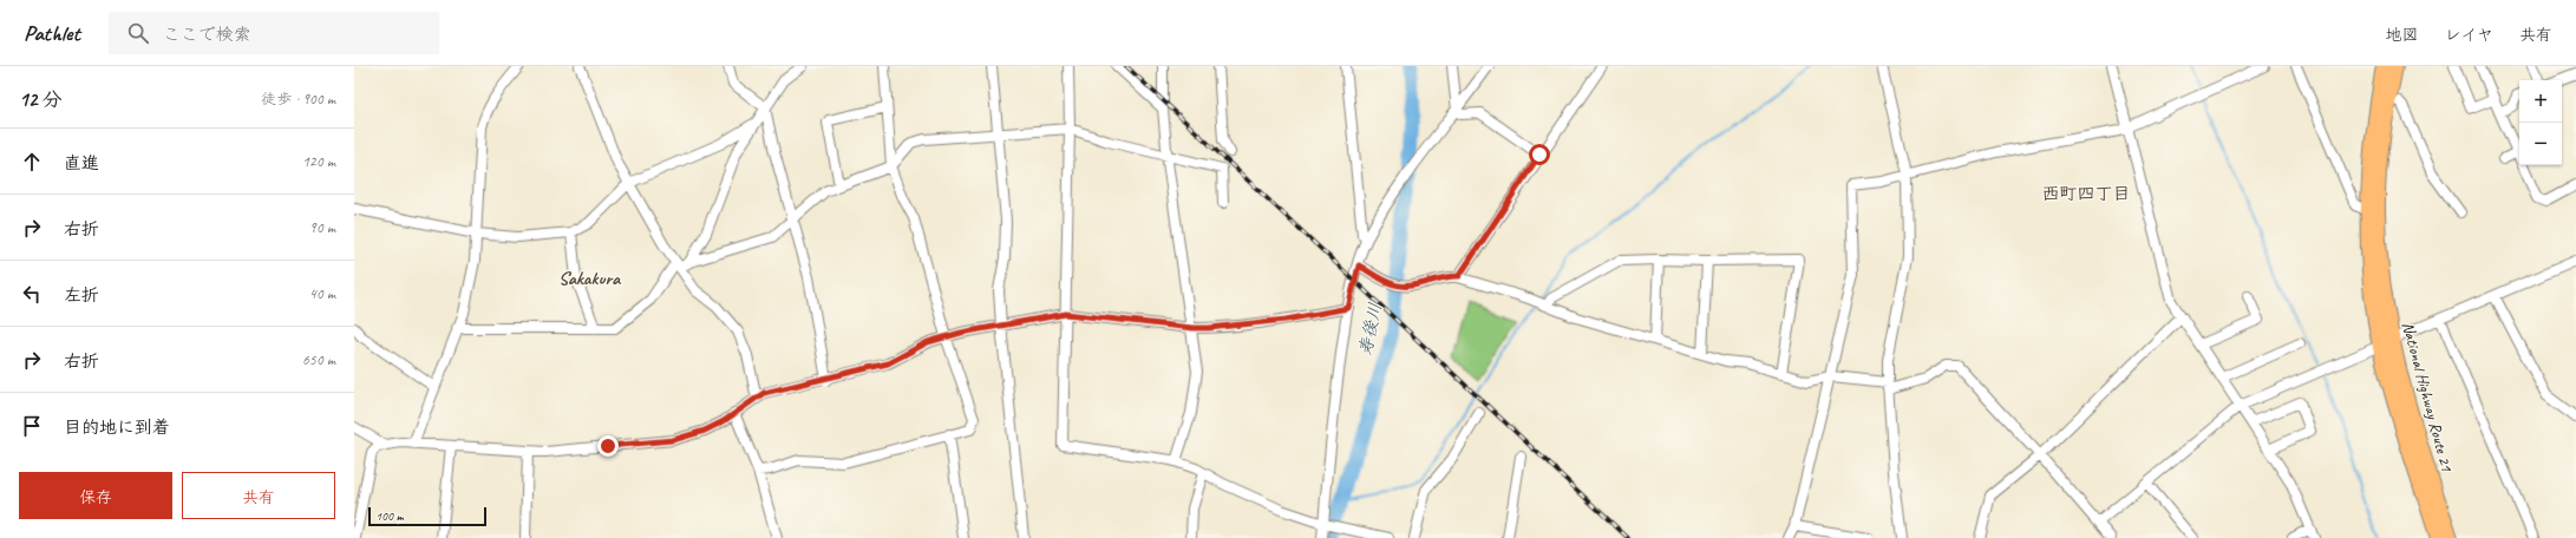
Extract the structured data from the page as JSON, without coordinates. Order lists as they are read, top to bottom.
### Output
{
  "streets": {
    "highway": ["National Highway Route 21"]
  },
  "districts": ["西町四丁目", "Sakakura"],
  "water": ["寿後川"],
  "scale_bar": "100 m",
  "page": {
    "header": "Pathlet",
    "search": "ここで検索",
    "nav": ["地図", "レイヤ", "共有"],
    "heading": ["12 分", "徒歩 · 900 m"],
    "map_buttons": ["+", "−"],
    "list": [
      ["直進", "120 m"],
      ["右折", "90 m"],
      ["左折", "40 m"],
      ["右折", "650 m"],
      "目的地に到着"
    ],
    "buttons": ["保存", "共有"],
    "scale": "100 m"
  }
}
